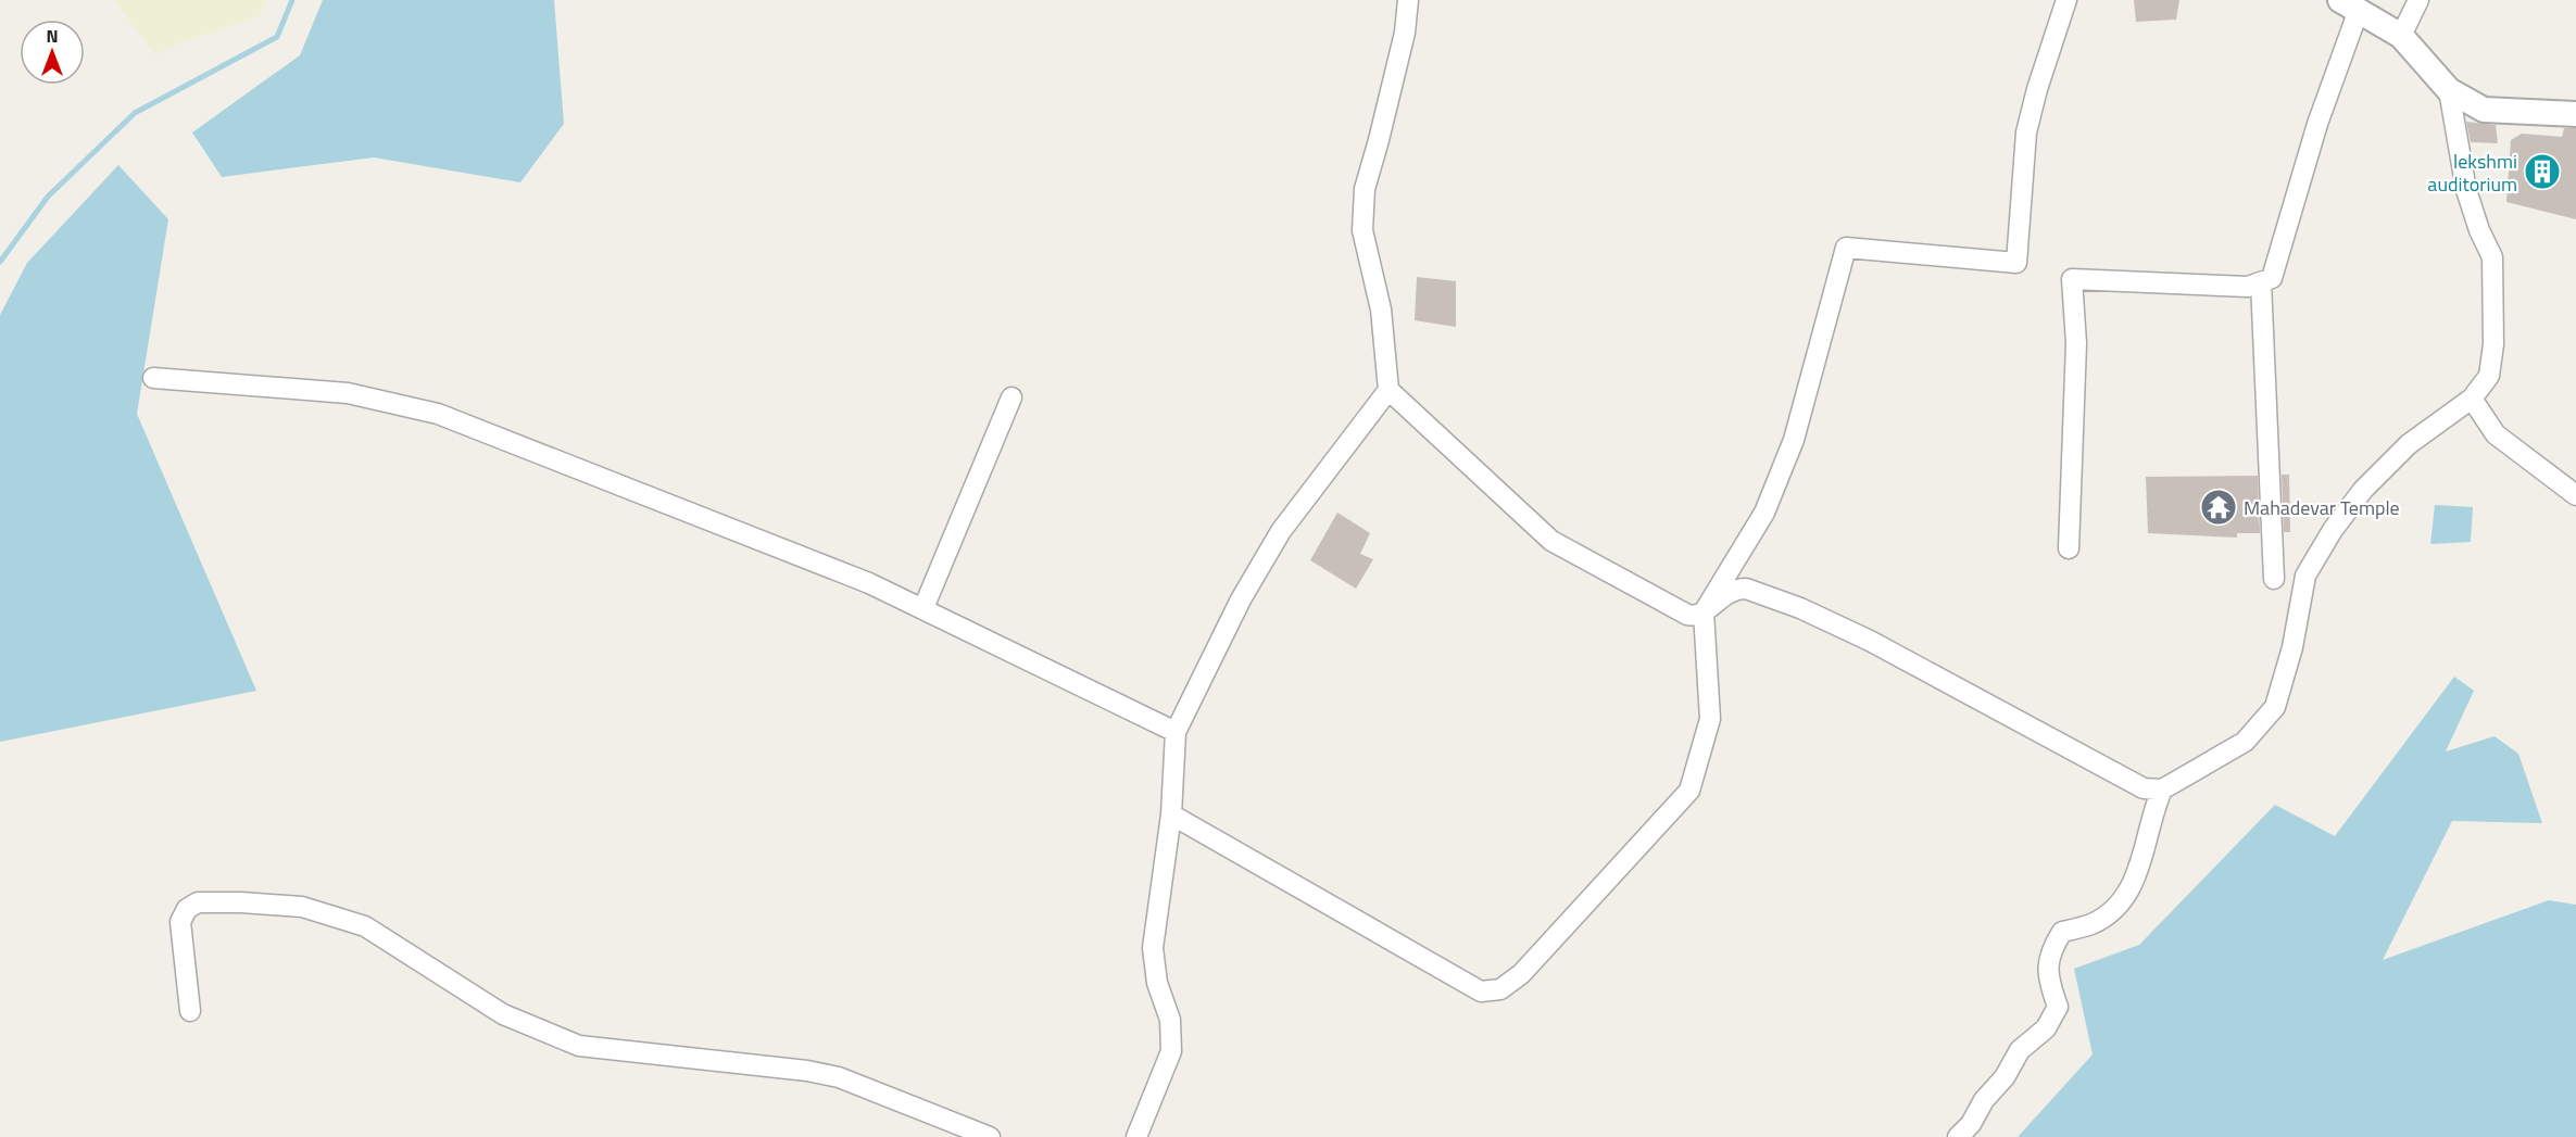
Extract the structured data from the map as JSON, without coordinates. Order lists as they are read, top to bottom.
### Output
{
  "places": {
    "building": ["lekshmi auditorium"],
    "temple": ["Mahadevar Temple"]
  },
  "north": "top"
}
